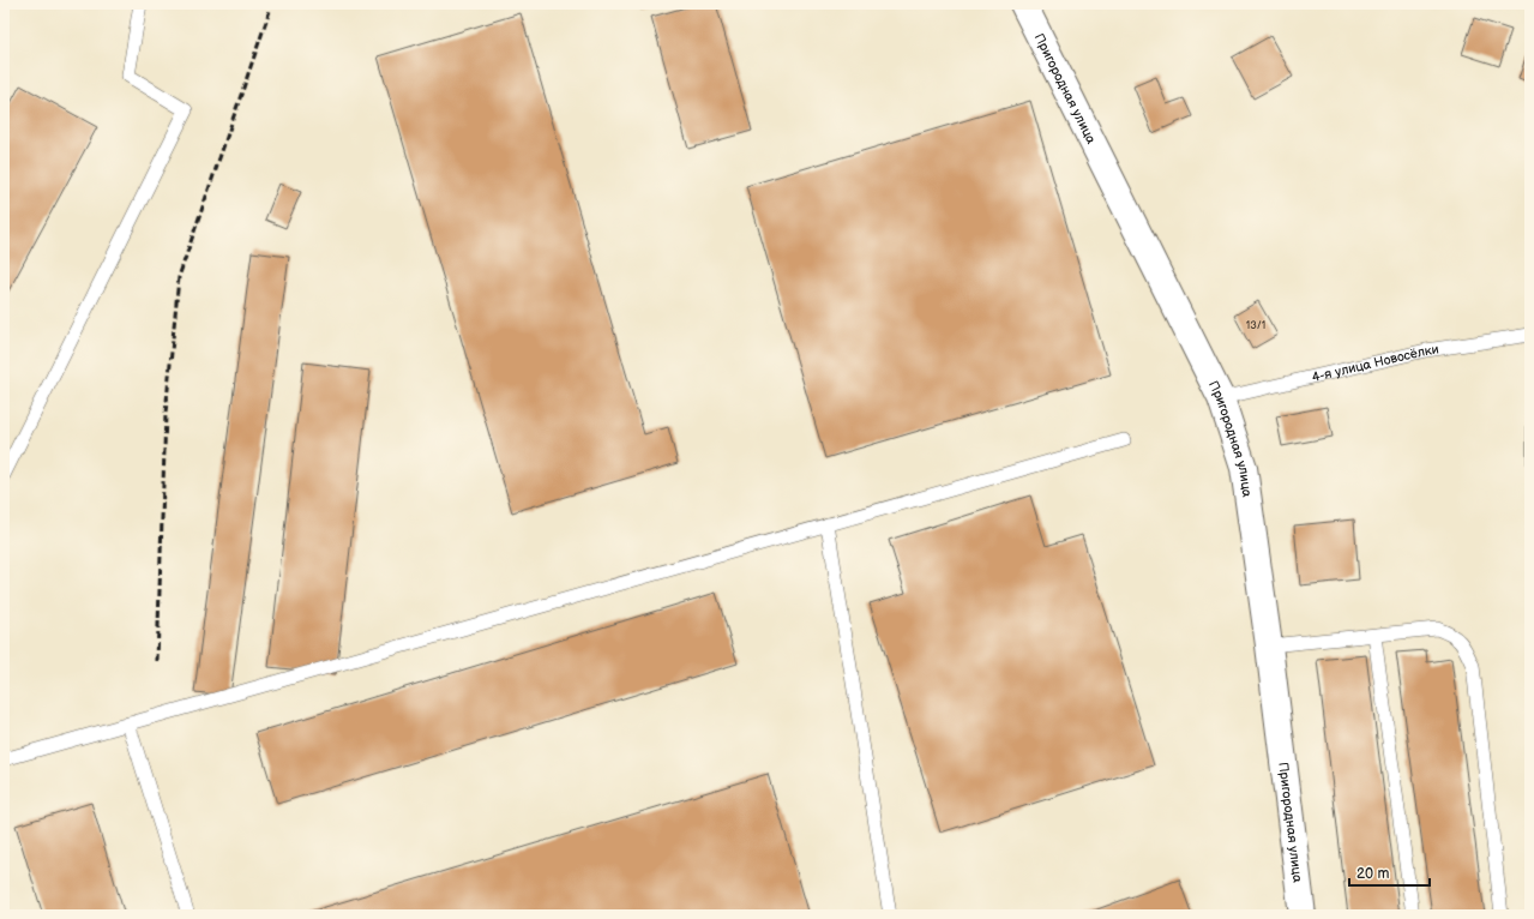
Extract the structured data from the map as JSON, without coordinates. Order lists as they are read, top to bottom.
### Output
{
  "streets": {
    "street": ["Пригородная улица"],
    "lane": ["4-я улица Новосёлки"]
  },
  "crossings": [
    ["Пригородная улица", "4-я улица Новосёлки"]
  ],
  "house_numbers": ["13/1"],
  "scale_bar": "20 m"
}
